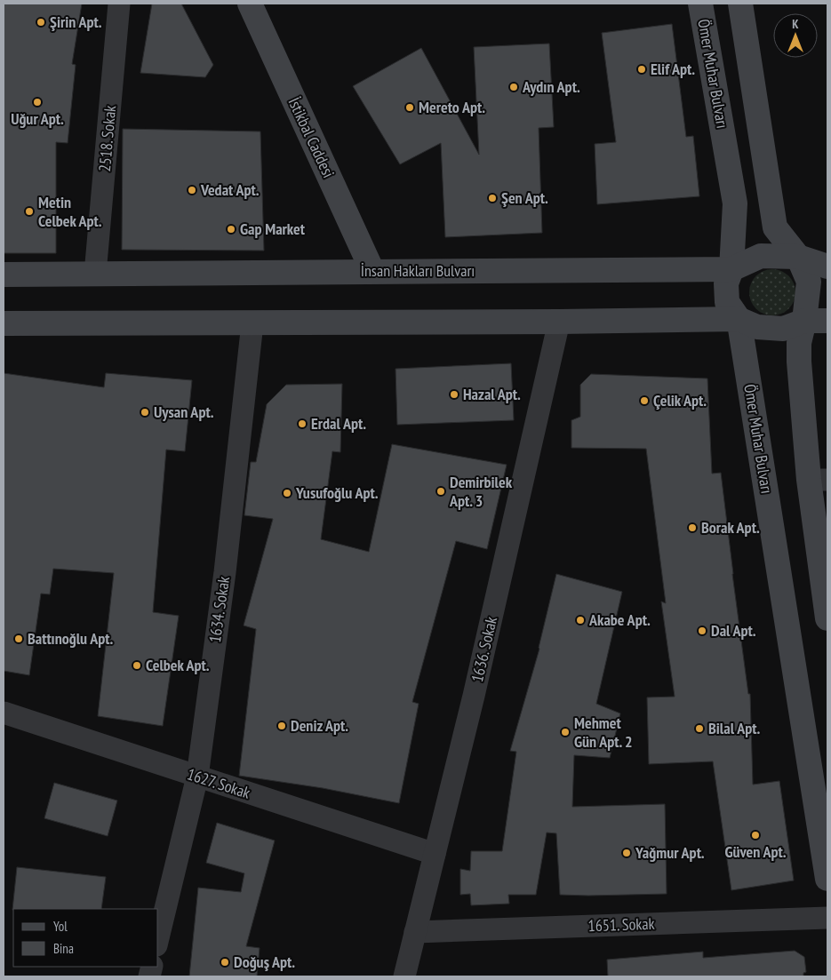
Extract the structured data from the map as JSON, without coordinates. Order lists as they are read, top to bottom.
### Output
{
  "streets": {
    "main road": ["Ömer Muhar Bulvarı", "İstikbal Caddesi", "İnsan Hakları Bulvarı"],
    "street": [
      "2518. Sokak",
      "1634. Sokak",
      "1636. Sokak",
      "1627. Sokak",
      "1651. Sokak"
    ]
  },
  "crossings": [
    ["Ömer Muhar Bulvarı", "İnsan Hakları Bulvarı"],
    ["İstikbal Caddesi", "İnsan Hakları Bulvarı"],
    ["2518. Sokak", "İnsan Hakları Bulvarı"],
    ["1634. Sokak", "1627. Sokak"],
    ["1636. Sokak", "1627. Sokak"],
    ["1636. Sokak", "1651. Sokak"]
  ],
  "places": [
    "Şirin Apt.",
    "Elif Apt.",
    "Aydın Apt.",
    "Uğur Apt.",
    "Mereto Apt.",
    "Vedat Apt.",
    "Şen Apt.",
    "Metin Celbek Apt.",
    "Gap Market",
    "Hazal Apt.",
    "Çelik Apt.",
    "Uysan Apt.",
    "Erdal Apt.",
    "Demirbilek Apt. 3",
    "Yusufoğlu Apt.",
    "Borak Apt.",
    "Akabe Apt.",
    "Dal Apt.",
    "Battınoğlu Apt.",
    "Celbek Apt.",
    "Deniz Apt.",
    "Bilal Apt.",
    "Mehmet Gün Apt. 2",
    "Güven Apt.",
    "Yağmur Apt.",
    "Doğuş Apt."
  ],
  "legend": ["Yol", "Bina"],
  "north": "top"
}
